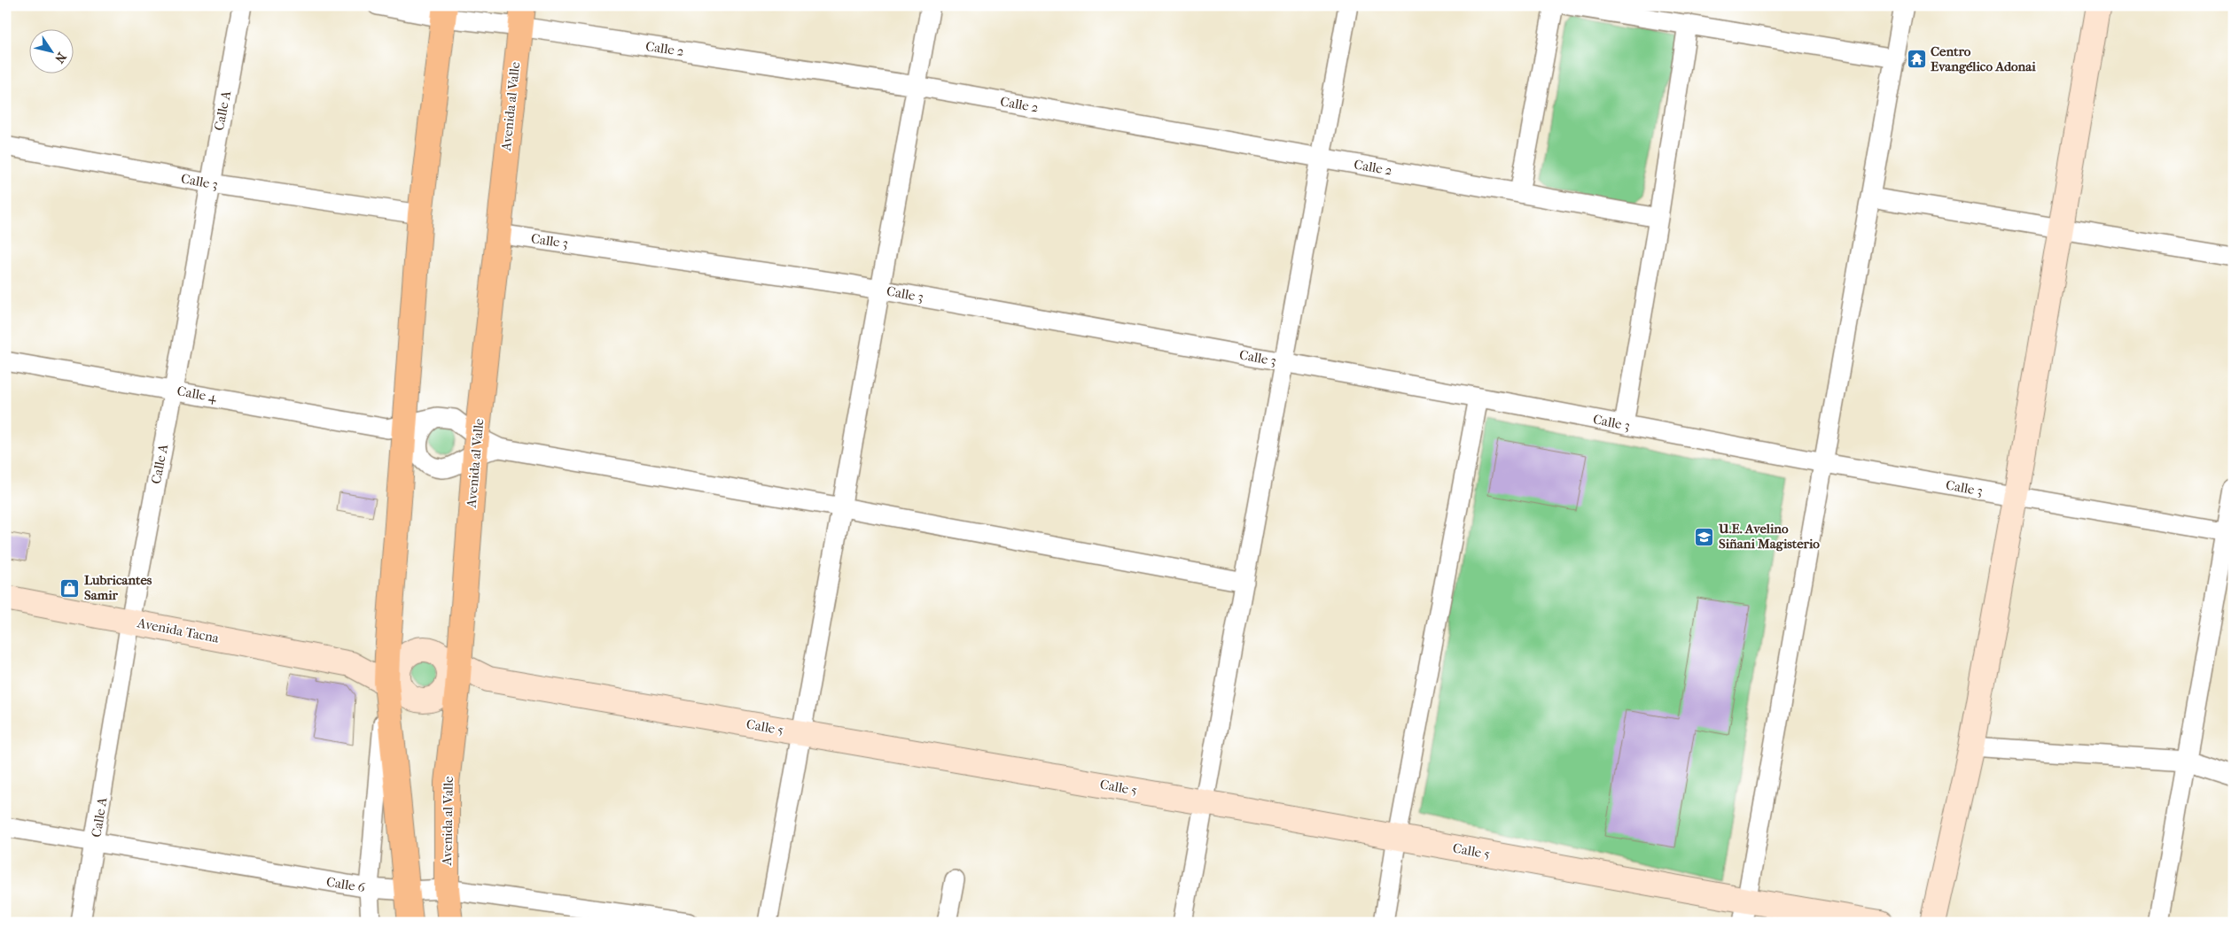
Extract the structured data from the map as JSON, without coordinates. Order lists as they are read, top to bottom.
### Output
{
  "streets": {
    "main road": ["Avenida al Valle", "Avenida Tacna", "Calle 5"],
    "street": [
      "Calle 2",
      "Calle A",
      "Calle 3",
      "Calle 4",
      "Calle 6"
    ]
  },
  "crossings": [
    ["Calle 2", "Avenida al Valle"],
    ["Avenida al Valle", "Calle 3"],
    ["Avenida al Valle", "Calle 4"],
    ["Avenida al Valle", "Avenida Tacna"],
    ["Avenida al Valle", "Calle 5"],
    ["Avenida al Valle", "Calle 6"],
    ["Calle A", "Calle 3"],
    ["Calle A", "Calle 4"],
    ["Calle A", "Avenida Tacna"],
    ["Calle A", "Calle 6"],
    ["Avenida Tacna", "Calle 5"]
  ],
  "places": {
    "temple": ["Centro Evangélico Adonai"],
    "school or university": ["U.E. Avelino Siñani Magisterio"],
    "shop": ["Lubricantes Samir"]
  },
  "north": "bottom right"
}
